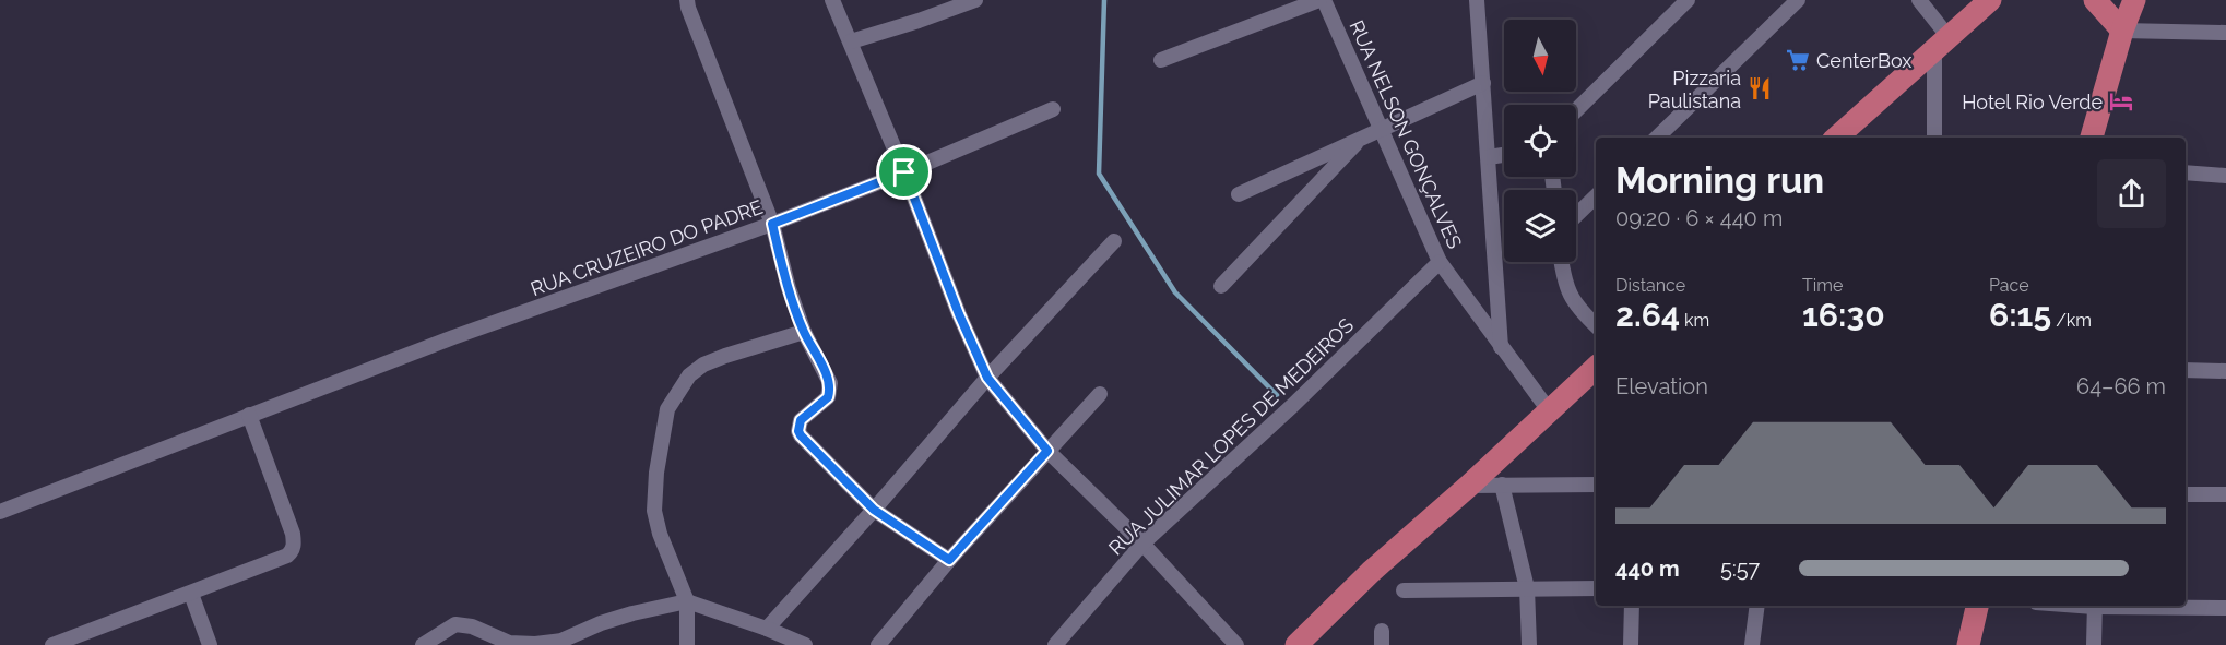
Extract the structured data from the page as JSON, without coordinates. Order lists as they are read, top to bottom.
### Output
{
  "streets": {
    "street": ["RUA NELSON GONÇALVES", "RUA CRUZEIRO DO PADRE", "RUA JULIMAR LOPES DE MEDEIROS"]
  },
  "crossings": [
    ["RUA NELSON GONÇALVES", "RUA JULIMAR LOPES DE MEDEIROS"]
  ],
  "places": {
    "supermarket": ["CenterBox"],
    "restaurant": ["Pizzaria Paulistana"],
    "hotel": ["Hotel Rio Verde"]
  },
  "north": "bottom",
  "page": {
    "heading": ["Morning run", "09:20 · 6 × 440 m"],
    "stats": [
      ["Distance", "2.64 km"],
      ["Time", "16:30"],
      ["Pace", "6:15 /km"]
    ],
    "chart": ["Elevation", "64–66 m"],
    "list": [
      {
        "name": "440 m",
        "note": "5:57"
      }
    ]
  }
}
